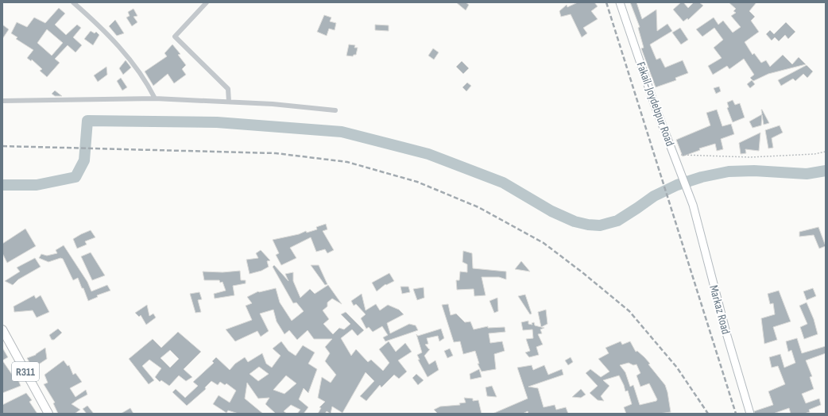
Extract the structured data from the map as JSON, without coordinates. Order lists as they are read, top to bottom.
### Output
{
  "streets": {
    "main road": ["R311"],
    "street": ["Fakail-Joydebpur Road", "Markaz Road"]
  },
  "crossings": [
    ["Fakail-Joydebpur Road", "Markaz Road"]
  ]
}
